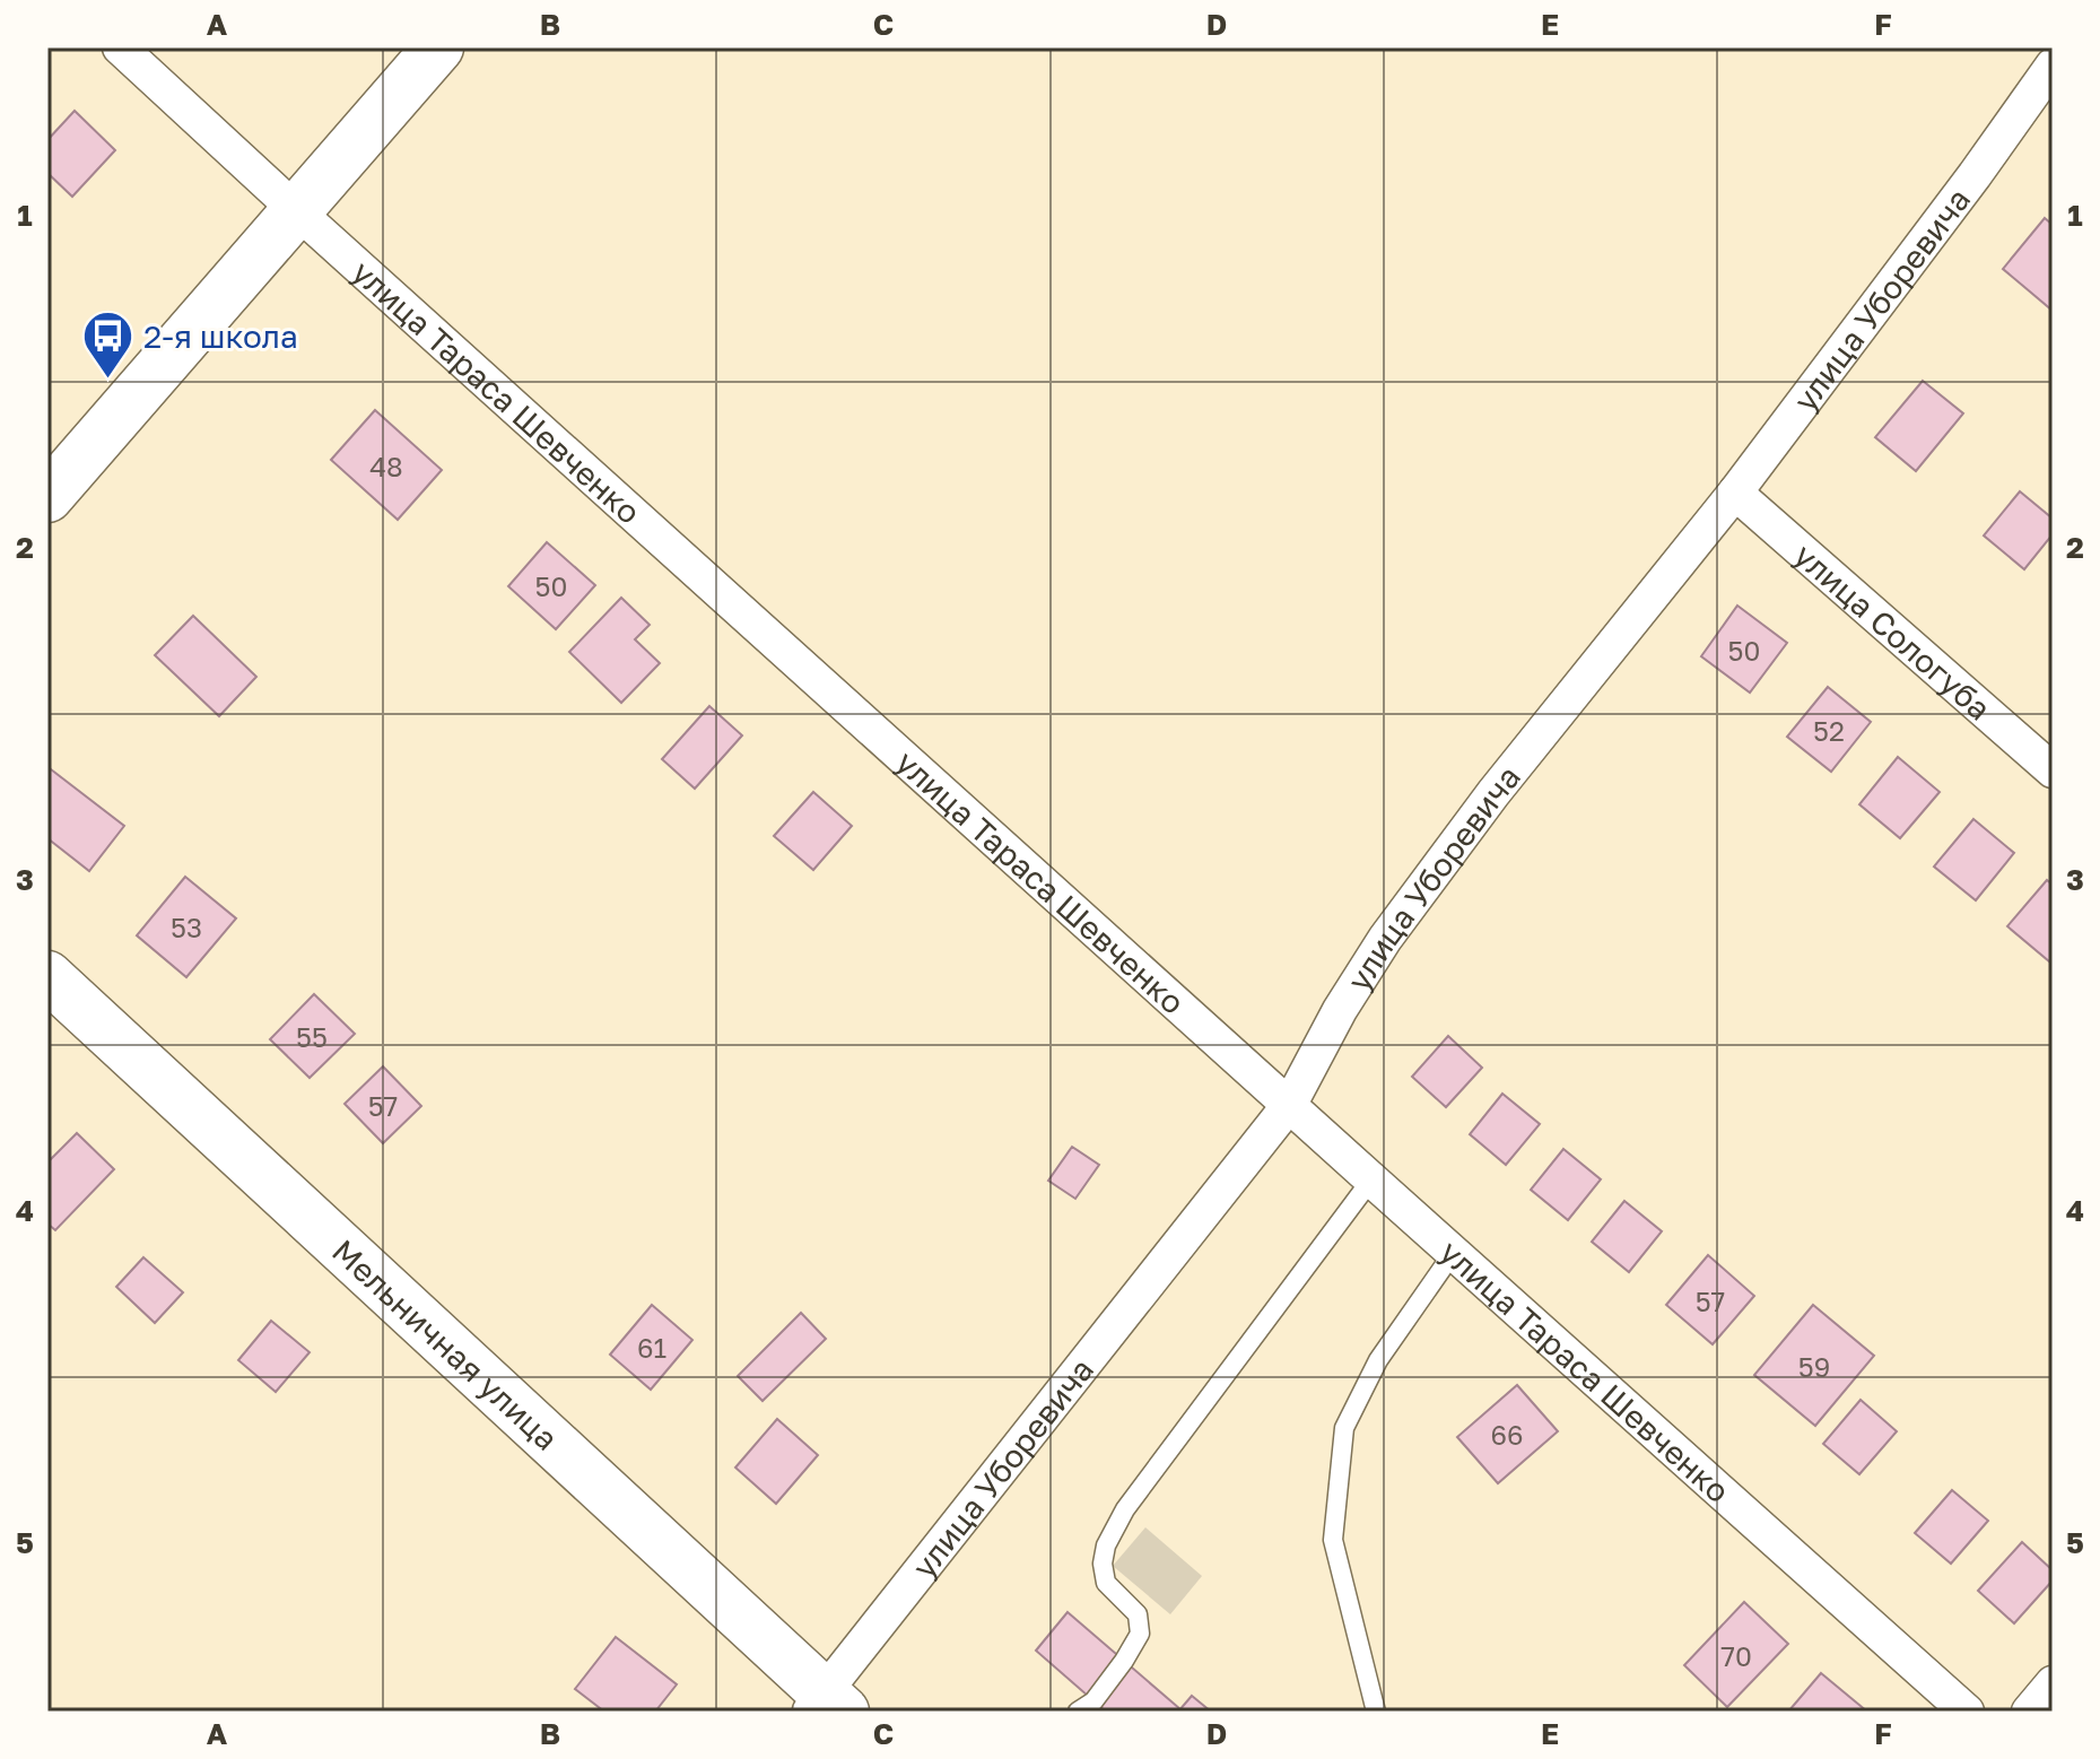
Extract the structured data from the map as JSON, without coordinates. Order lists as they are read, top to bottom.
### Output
{
  "streets": {
    "main road": ["Мельничная улица"],
    "street": ["улица Уборевича", "улица Тараса Шевченко", "улица Сологуба"]
  },
  "crossings": [
    ["улица Уборевича", "улица Тараса Шевченко"],
    ["улица Уборевича", "улица Сологуба"],
    ["улица Уборевича", "Мельничная улица"]
  ],
  "places": {
    "bus stop": ["2-я школа"]
  },
  "house_numbers": [
    "48",
    "50",
    "50",
    "52",
    "53",
    "55",
    "57",
    "57",
    "61",
    "59",
    "66",
    "70"
  ],
  "grid": {
    "columns": [
      "A",
      "B",
      "C",
      "D",
      "E",
      "F"
    ],
    "rows": [
      "1",
      "2",
      "3",
      "4",
      "5"
    ]
  }
}
